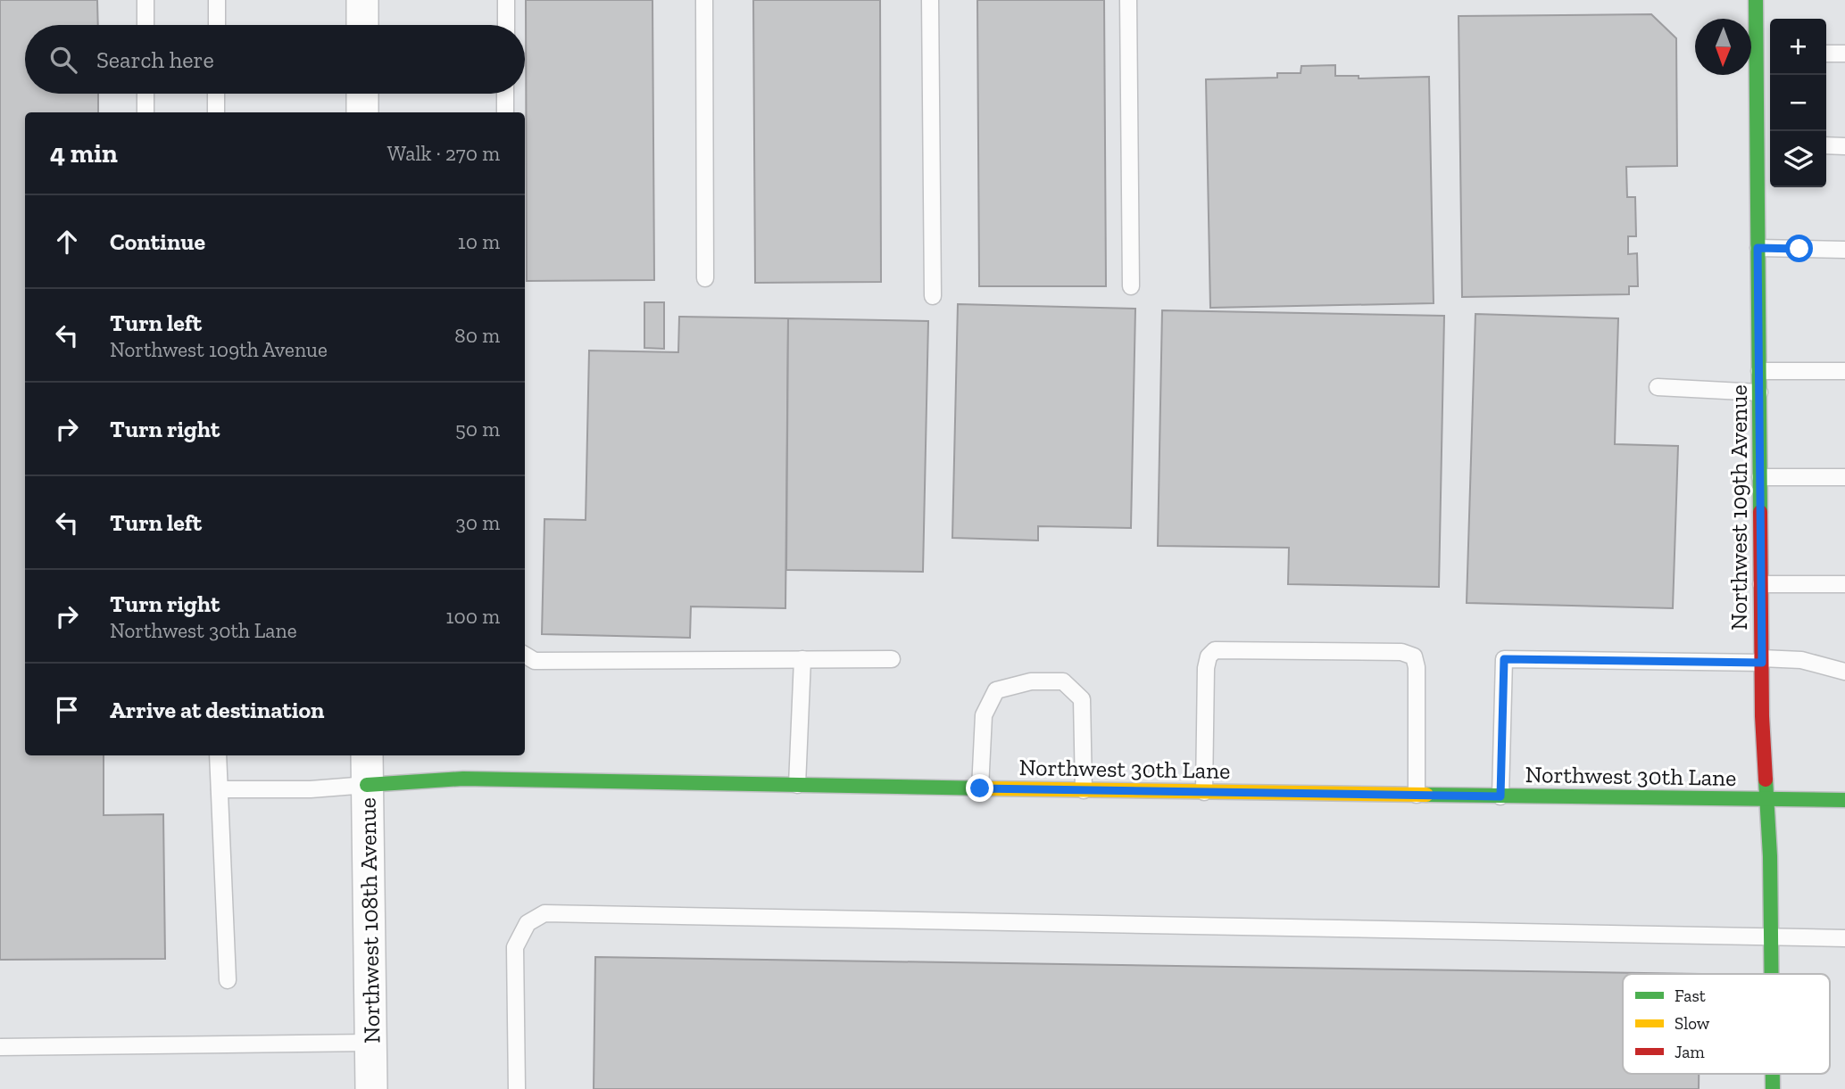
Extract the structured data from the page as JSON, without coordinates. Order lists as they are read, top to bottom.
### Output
{
  "streets": {
    "street": ["Northwest 109th Avenue", "Northwest 30th Lane", "Northwest 108th Avenue"]
  },
  "crossings": [
    ["Northwest 109th Avenue", "Northwest 30th Lane"],
    ["Northwest 30th Lane", "Northwest 108th Avenue"]
  ],
  "legend": ["Fast", "Slow", "Jam"],
  "north": "bottom",
  "page": {
    "map_buttons": ["+", "−"],
    "search": "Search here",
    "heading": ["4 min", "Walk · 270 m"],
    "list": [
      ["Continue", "10 m"],
      ["Turn left", "Northwest 109th Avenue", "80 m"],
      ["Turn right", "50 m"],
      ["Turn left", "30 m"],
      ["Turn right", "Northwest 30th Lane", "100 m"],
      "Arrive at destination"
    ]
  }
}
